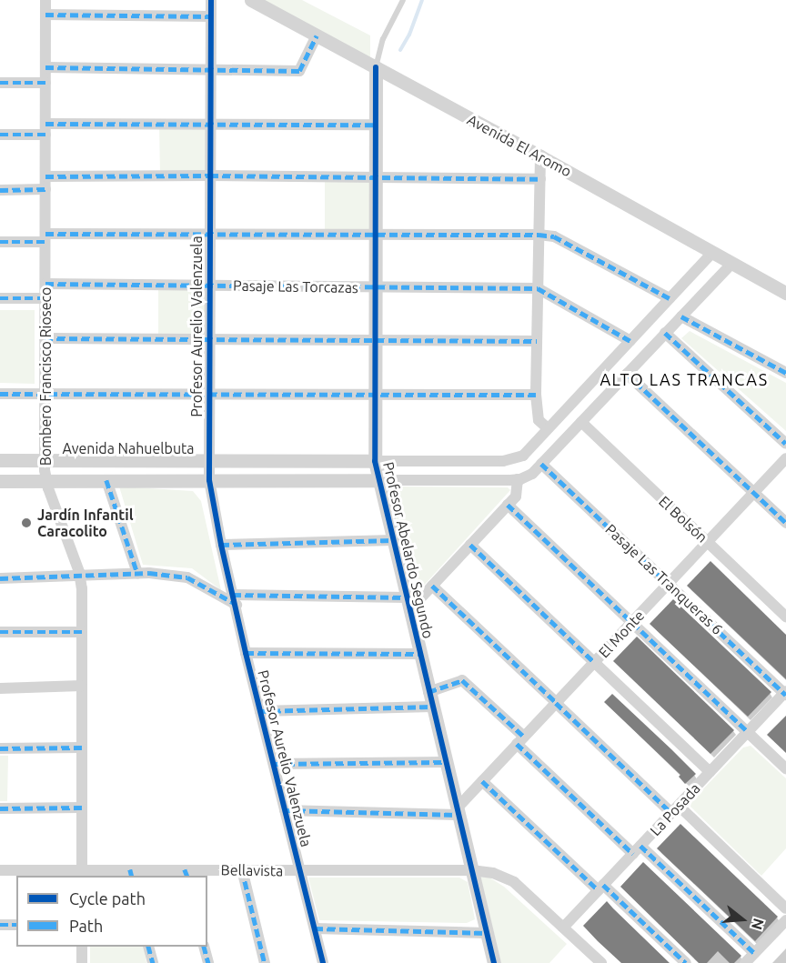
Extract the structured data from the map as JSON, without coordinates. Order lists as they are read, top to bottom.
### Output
{
  "streets": {
    "street": [
      "Avenida El Aromo",
      "Pasaje Las Torcazas",
      "Profesor Aurelio Valenzuela",
      "Bombero Francisco Rioseco",
      "Avenida Nahuelbuta",
      "El Bolsón",
      "Profesor Abelardo Segundo",
      "Pasaje Las Tranqueras 6",
      "El Monte",
      "La Posada",
      "Bellavista"
    ]
  },
  "crossings": [
    ["Avenida El Aromo", "Avenida Nahuelbuta"],
    ["Avenida El Aromo", "Profesor Abelardo Segundo"],
    ["Pasaje Las Torcazas", "Profesor Aurelio Valenzuela"],
    ["Pasaje Las Torcazas", "Bombero Francisco Rioseco"],
    ["Pasaje Las Torcazas", "Avenida Nahuelbuta"],
    ["Pasaje Las Torcazas", "Profesor Abelardo Segundo"],
    ["Profesor Aurelio Valenzuela", "Avenida Nahuelbuta"],
    ["Profesor Aurelio Valenzuela", "Bellavista"],
    ["Bombero Francisco Rioseco", "Avenida Nahuelbuta"],
    ["Bombero Francisco Rioseco", "Bellavista"],
    ["Avenida Nahuelbuta", "Profesor Abelardo Segundo"],
    ["El Bolsón", "El Monte"],
    ["Profesor Abelardo Segundo", "El Monte"],
    ["Profesor Abelardo Segundo", "Bellavista"],
    ["Pasaje Las Tranqueras 6", "El Monte"],
    ["Pasaje Las Tranqueras 6", "La Posada"],
    ["La Posada", "Bellavista"]
  ],
  "districts": ["ALTO LAS TRANCAS"],
  "places": ["Jardín Infantil Caracolito"],
  "legend": ["Cycle path", "Path"],
  "north": "right"
}
